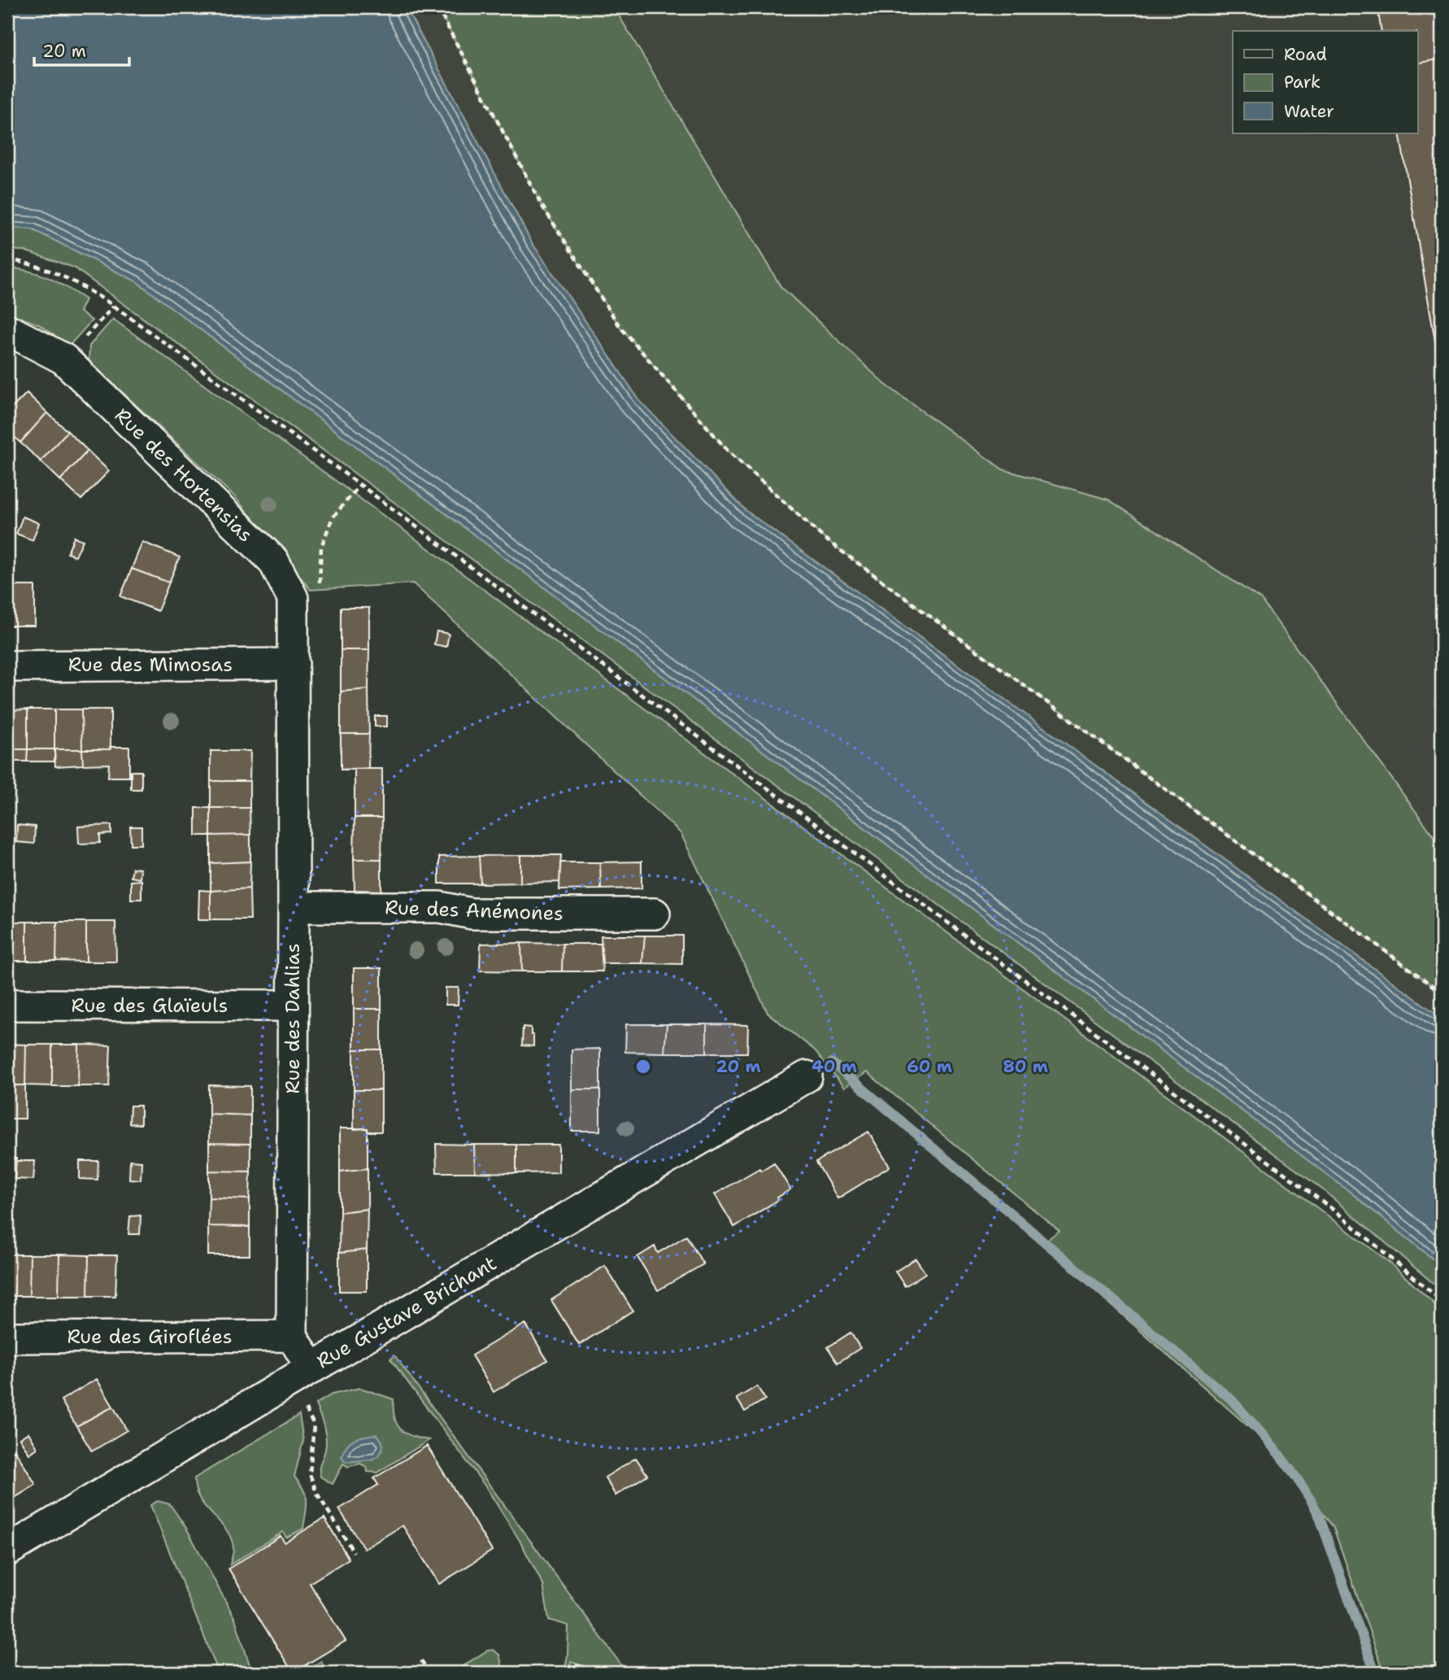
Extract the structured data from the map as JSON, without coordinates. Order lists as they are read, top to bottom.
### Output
{
  "streets": {
    "street": [
      "Rue des Hortensias",
      "Rue des Mimosas",
      "Rue des Anémones",
      "Rue des Glaïeuls",
      "Rue des Dahlias",
      "Rue Gustave Brichant",
      "Rue des Giroflées"
    ]
  },
  "crossings": [
    ["Rue des Hortensias", "Rue des Mimosas"],
    ["Rue des Hortensias", "Rue des Dahlias"],
    ["Rue des Mimosas", "Rue des Dahlias"],
    ["Rue des Anémones", "Rue des Dahlias"],
    ["Rue des Glaïeuls", "Rue des Dahlias"],
    ["Rue des Dahlias", "Rue des Giroflées"]
  ],
  "legend": ["Road", "Park", "Water"],
  "scale_bar": "20 m",
  "rings": [
    "20 m",
    "40 m",
    "60 m",
    "80 m"
  ]
}
